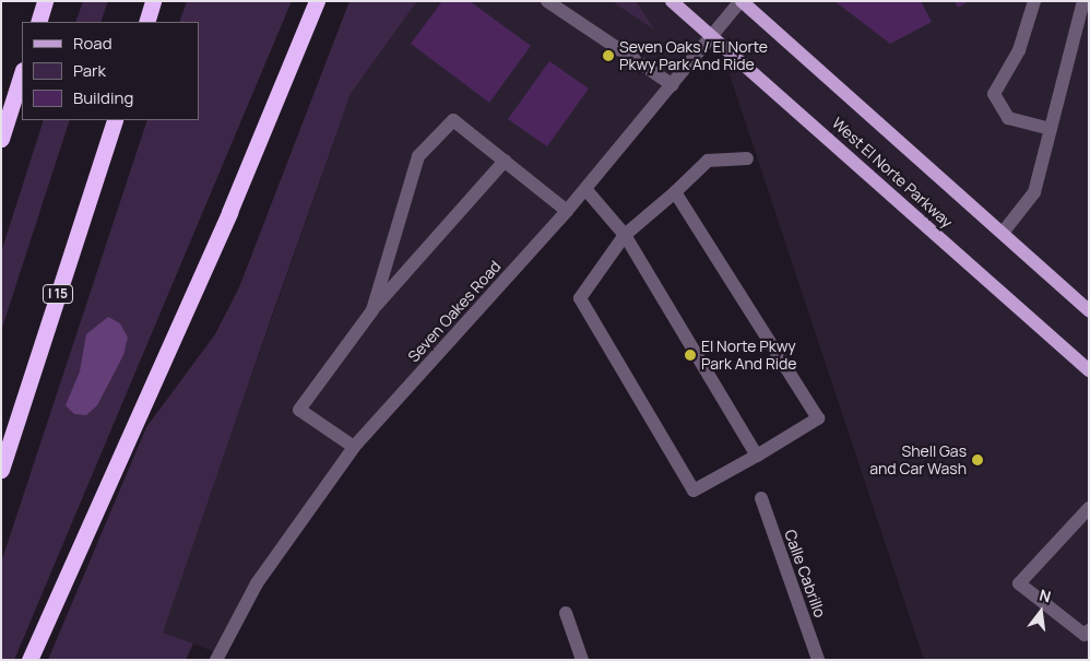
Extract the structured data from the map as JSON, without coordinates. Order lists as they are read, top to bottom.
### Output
{
  "streets": {
    "highway": ["I 15"],
    "main road": ["West El Norte Parkway"],
    "street": ["Seven Oakes Road", "Calle Cabrillo"]
  },
  "crossings": [
    ["West El Norte Parkway", "Seven Oakes Road"]
  ],
  "places": ["Seven Oaks / El Norte Pkwy Park And Ride", "El Norte Pkwy Park And Ride", "Shell Gas and Car Wash"],
  "legend": ["Road", "Park", "Building"],
  "north": "top"
}
